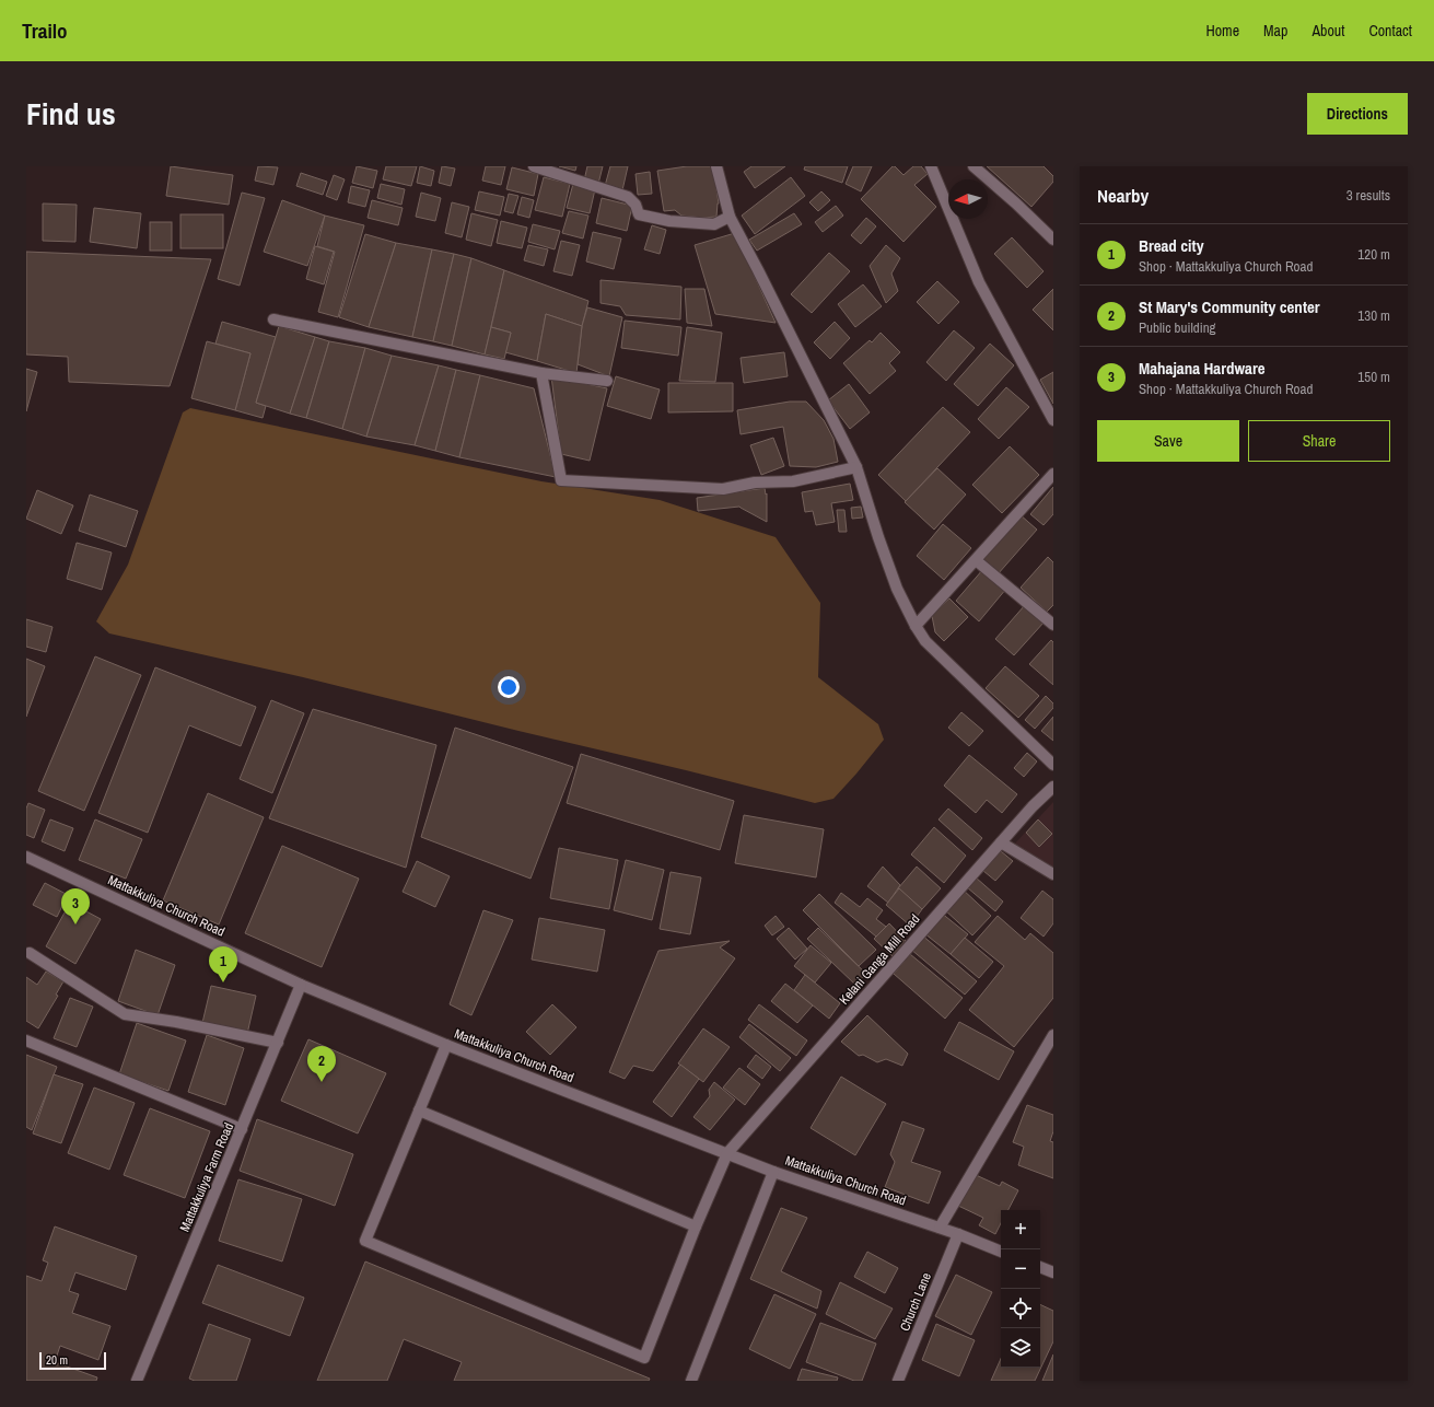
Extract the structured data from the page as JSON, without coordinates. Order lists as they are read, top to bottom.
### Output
{
  "streets": {
    "street": [
      "Mattakkuliya Church Road",
      "Kelani Ganga Mill Road",
      "Mattakkuliya Farm Road",
      "Church Lane"
    ]
  },
  "crossings": [
    ["Mattakkuliya Church Road", "Kelani Ganga Mill Road"],
    ["Mattakkuliya Church Road", "Mattakkuliya Farm Road"],
    ["Mattakkuliya Church Road", "Church Lane"]
  ],
  "scale_bar": "20 m",
  "north": "left",
  "page": {
    "header": "Trailo",
    "nav": [
      "Home",
      "Map",
      "About",
      "Contact"
    ],
    "title": "Find us",
    "buttons": [
      "Directions",
      ["Save", "Share"]
    ],
    "heading": ["Nearby", "3 results"],
    "list": [
      {
        "mark": "1",
        "name": "Bread city",
        "note": "Shop · Mattakkuliya Church Road",
        "value": "120 m"
      },
      {
        "mark": "2",
        "name": "St Mary's Community center",
        "note": "Public building",
        "value": "130 m"
      },
      {
        "mark": "3",
        "name": "Mahajana Hardware",
        "note": "Shop · Mattakkuliya Church Road",
        "value": "150 m"
      }
    ],
    "pins": ["3", "1", "2"],
    "map_buttons": ["+", "−"],
    "scale": "20 m"
  }
}
